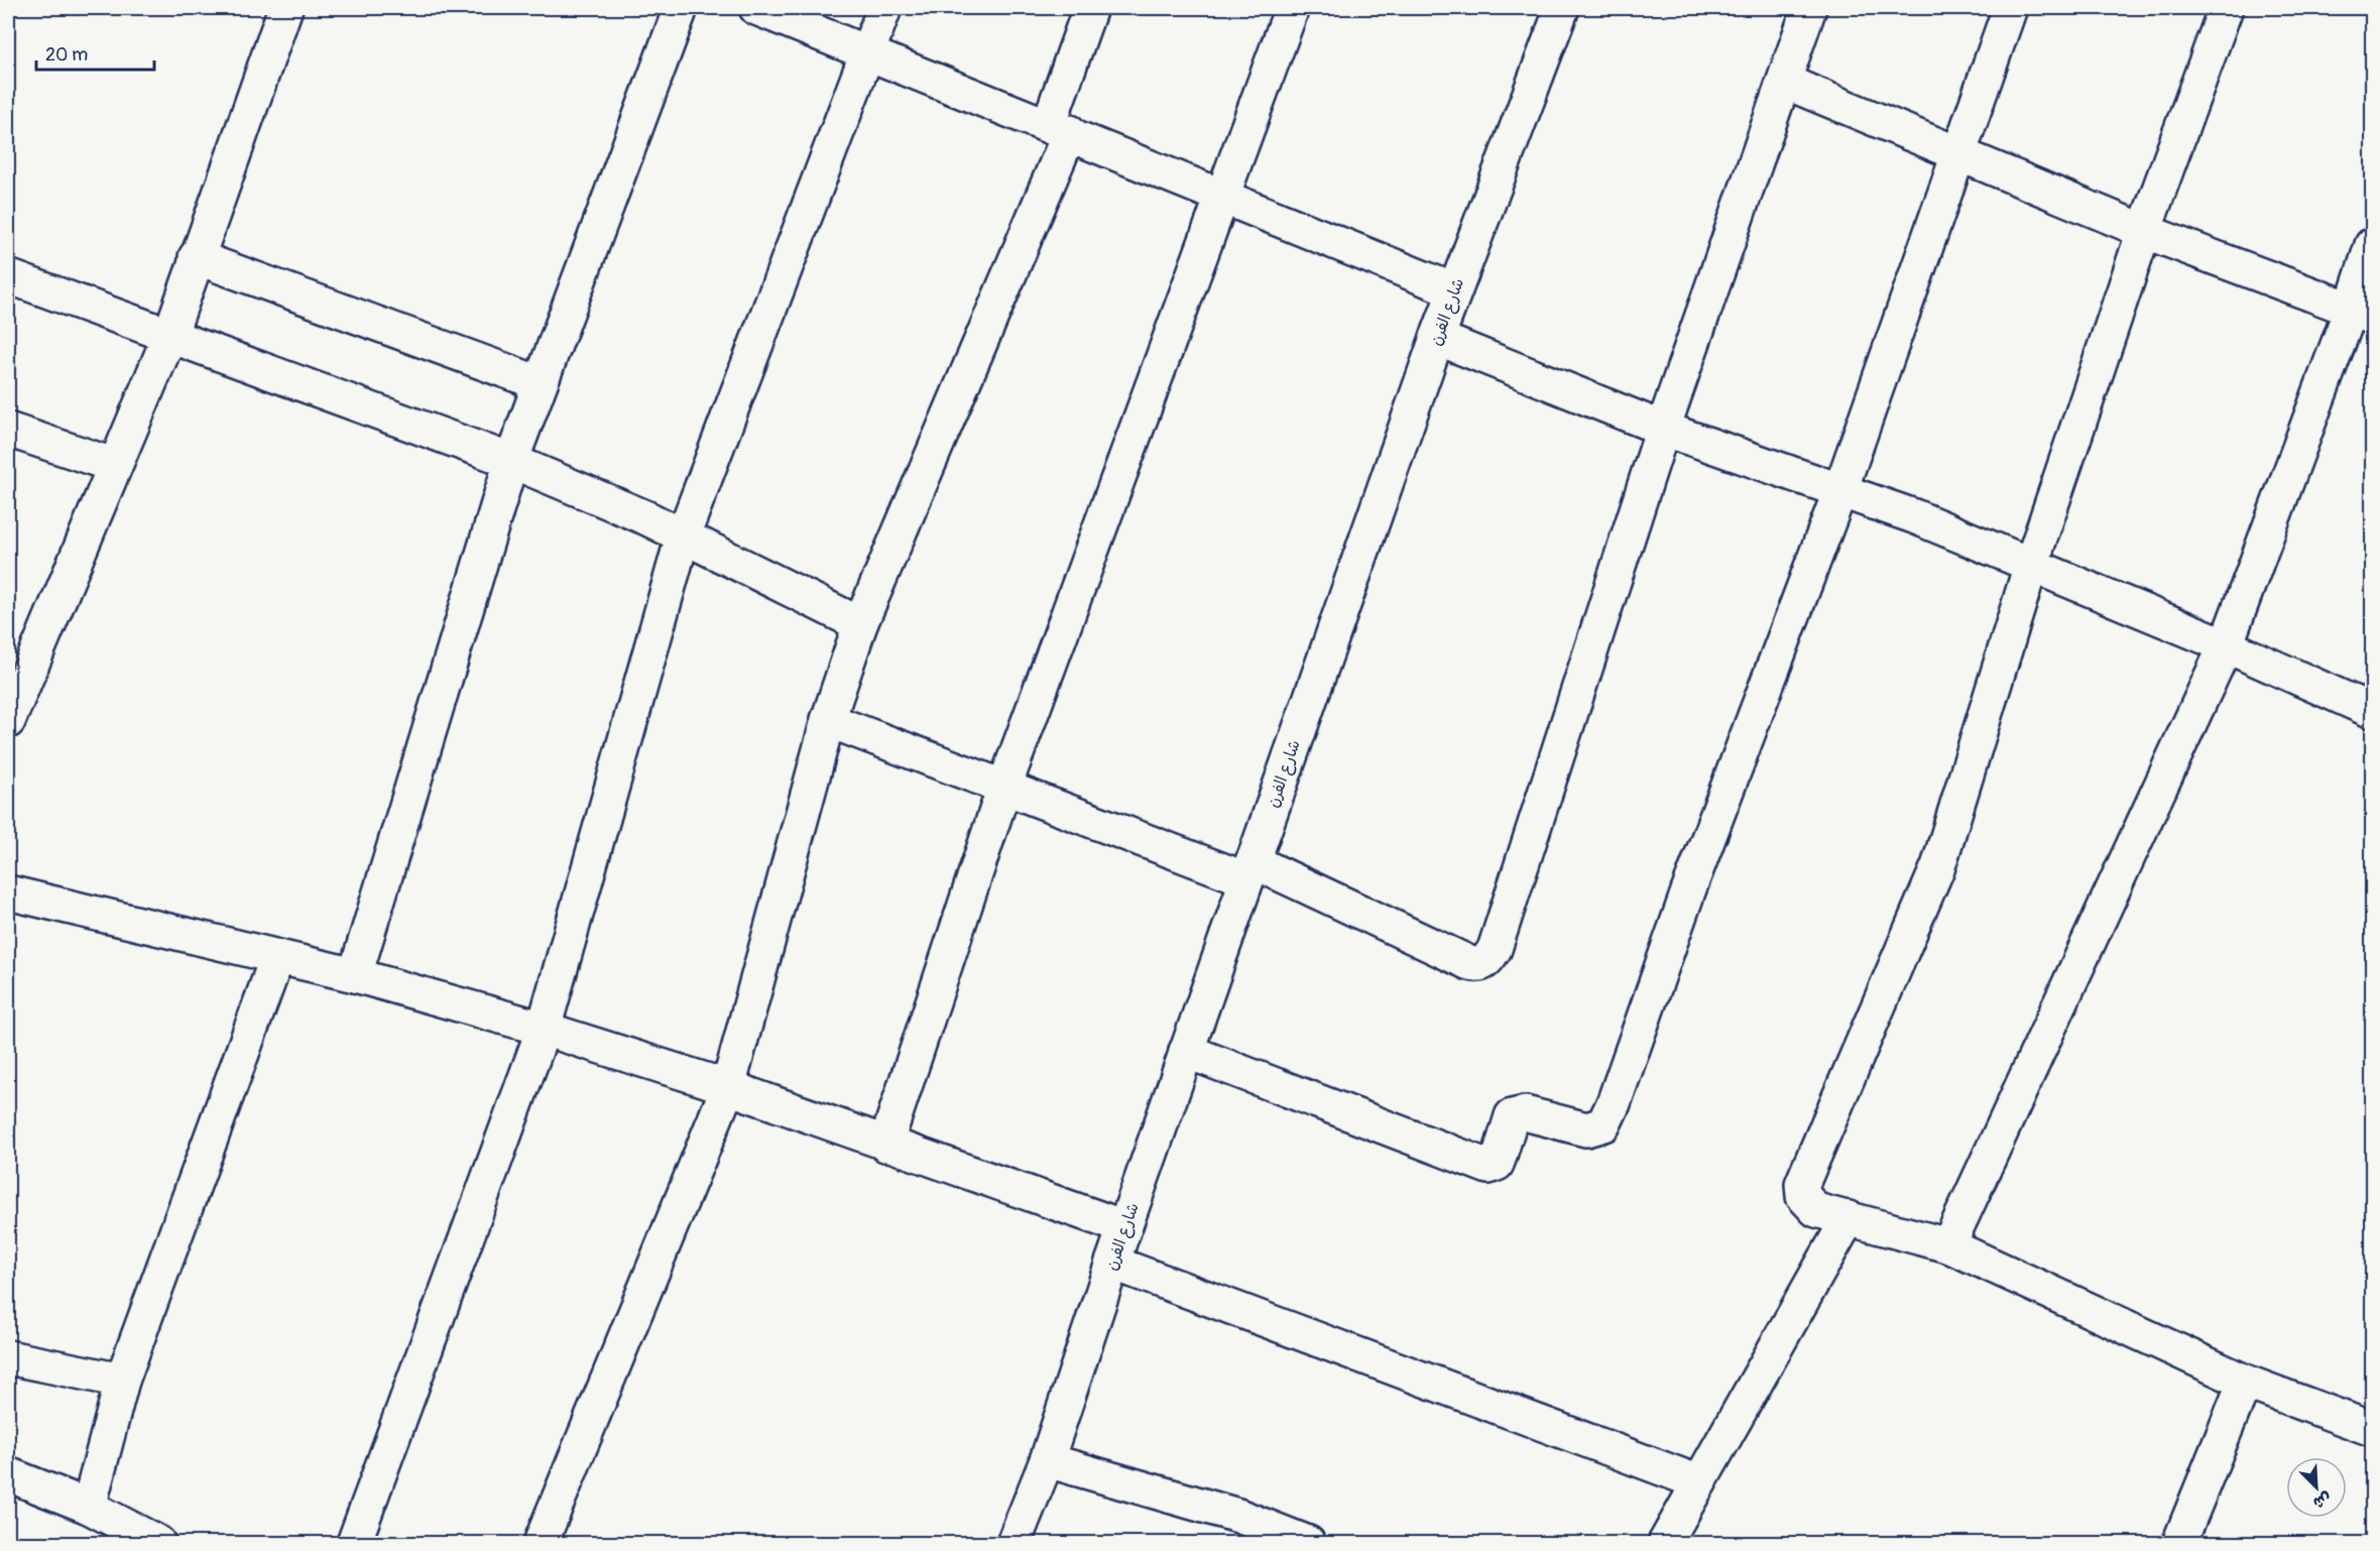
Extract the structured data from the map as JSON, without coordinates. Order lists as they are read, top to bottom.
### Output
{
  "streets": {
    "street": ["شارع الفرن"]
  },
  "scale_bar": "20 m",
  "north": "bottom right"
}
